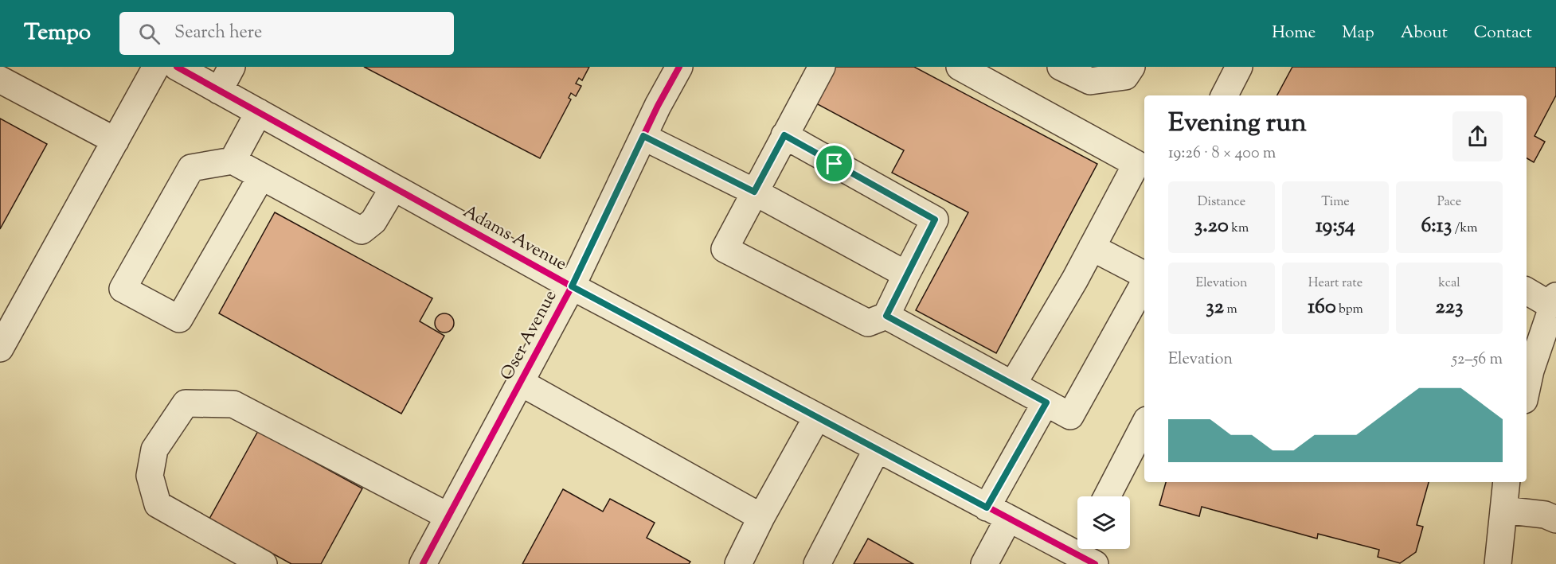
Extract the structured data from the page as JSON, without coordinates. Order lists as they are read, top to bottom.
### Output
{
  "streets": {
    "street": ["Adams Avenue", "Oser Avenue"]
  },
  "crossings": [
    ["Adams Avenue", "Oser Avenue"]
  ],
  "page": {
    "header": "Tempo",
    "search": "Search here",
    "nav": [
      "Home",
      "Map",
      "About",
      "Contact"
    ],
    "heading": ["Evening run", "19:26 · 8 × 400 m"],
    "stats": [
      ["Distance", "3.20 km"],
      ["Time", "19:54"],
      ["Pace", "6:13 /km"],
      ["Elevation", "32 m"],
      ["Heart rate", "160 bpm"],
      ["kcal", "223"]
    ],
    "chart": ["Elevation", "52–56 m"]
  }
}
